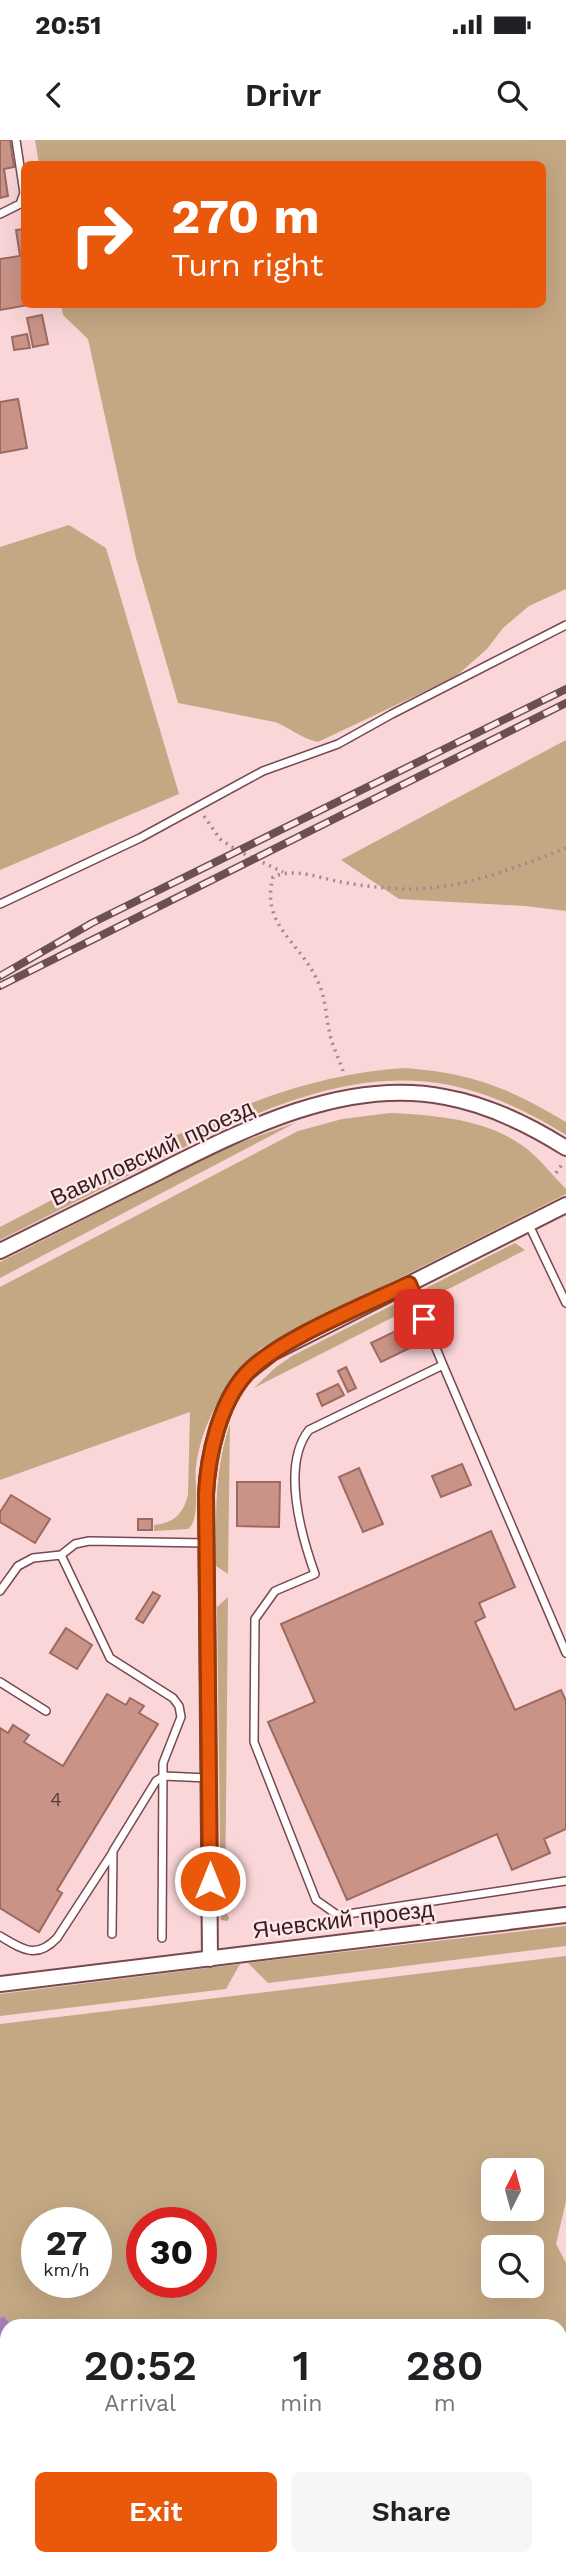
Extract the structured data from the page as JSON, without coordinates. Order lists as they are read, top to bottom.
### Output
{
  "streets": {
    "street": ["Вавиловский проезд", "Ячевский проезд"]
  },
  "house_numbers": ["4"],
  "north": "top",
  "page": {
    "status": "20:51",
    "header": "Drivr",
    "turn": ["270 m", "Turn right"],
    "speed": "27 km/h",
    "limit": "30",
    "eta": [
      "20:52",
      "Arrival",
      "1",
      "min",
      "280",
      "m"
    ],
    "buttons": ["Exit", "Share"]
  }
}
